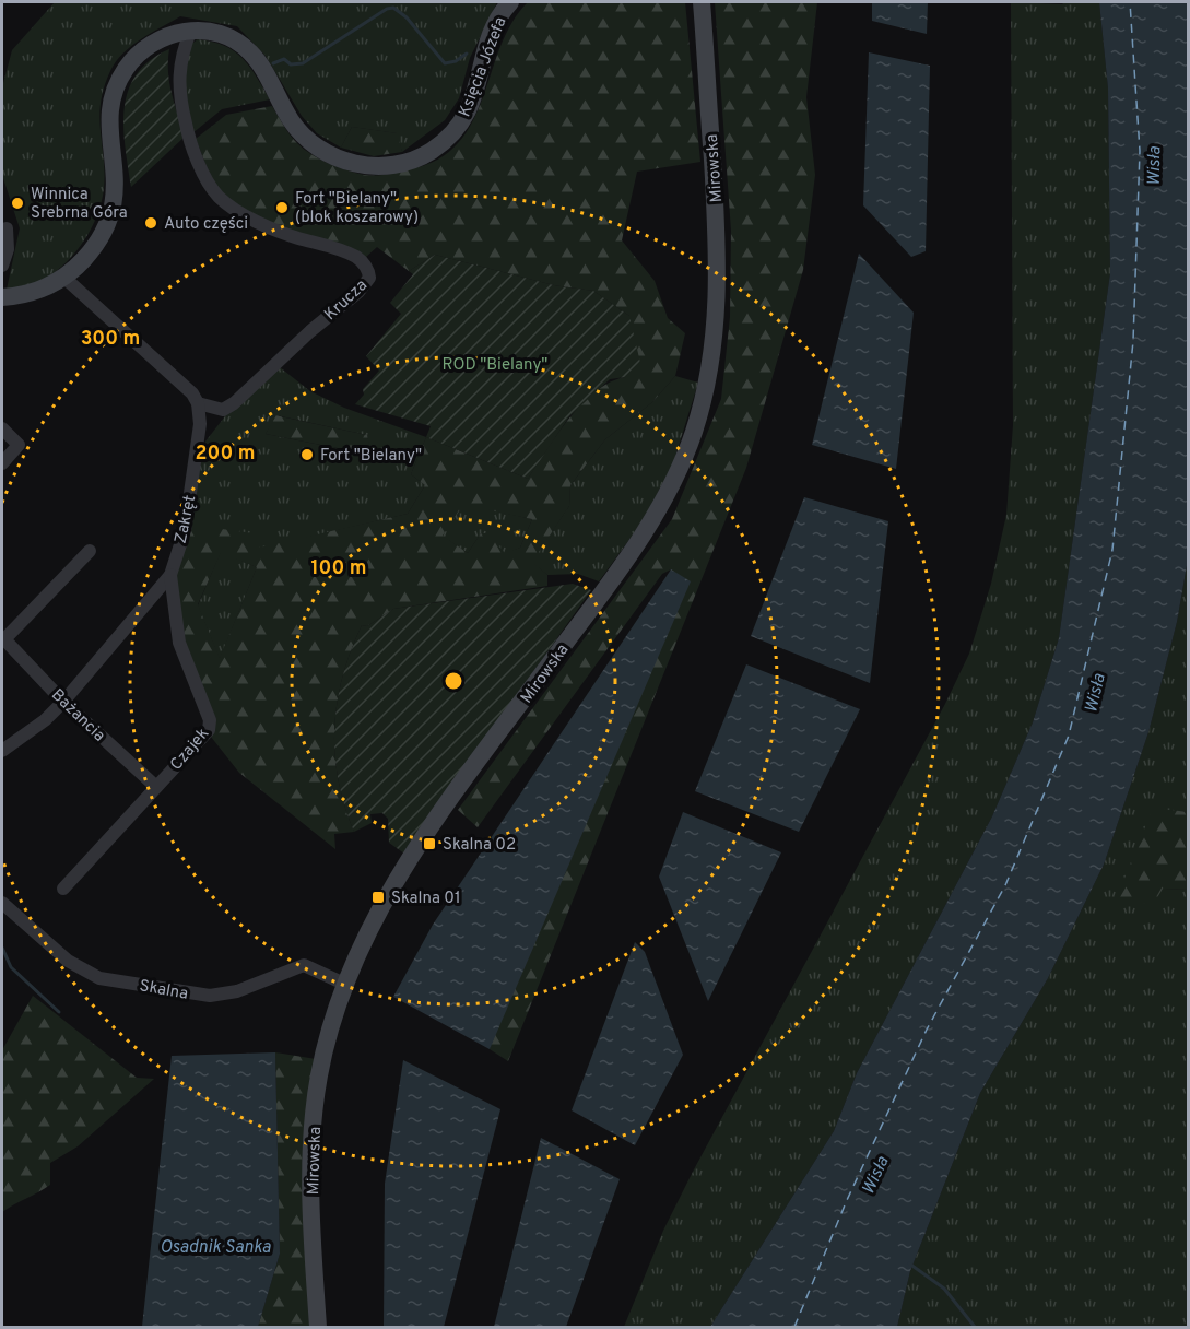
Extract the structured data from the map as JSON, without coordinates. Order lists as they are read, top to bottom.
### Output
{
  "streets": {
    "main road": ["Księcia Józefa", "Mirowska"],
    "street": [
      "Krucza",
      "Zakręt",
      "Bażancia",
      "Czajek",
      "Skalna"
    ]
  },
  "crossings": [
    ["Księcia Józefa", "Krucza"],
    ["Mirowska", "Skalna"],
    ["Krucza", "Zakręt"],
    ["Zakręt", "Bażancia"],
    ["Zakręt", "Czajek"],
    ["Bażancia", "Czajek"]
  ],
  "water": ["Wisła", "Osadnik Sanka"],
  "parks": ["ROD \"Bielany\""],
  "places": {
    "other": [
      "Winnica Srebrna Góra",
      "Fort \"Bielany\" (blok koszarowy)",
      "Auto części",
      "Fort \"Bielany\""
    ],
    "transit": ["Skalna 02", "Skalna 01"]
  },
  "rings": ["300 m", "200 m", "100 m"]
}
